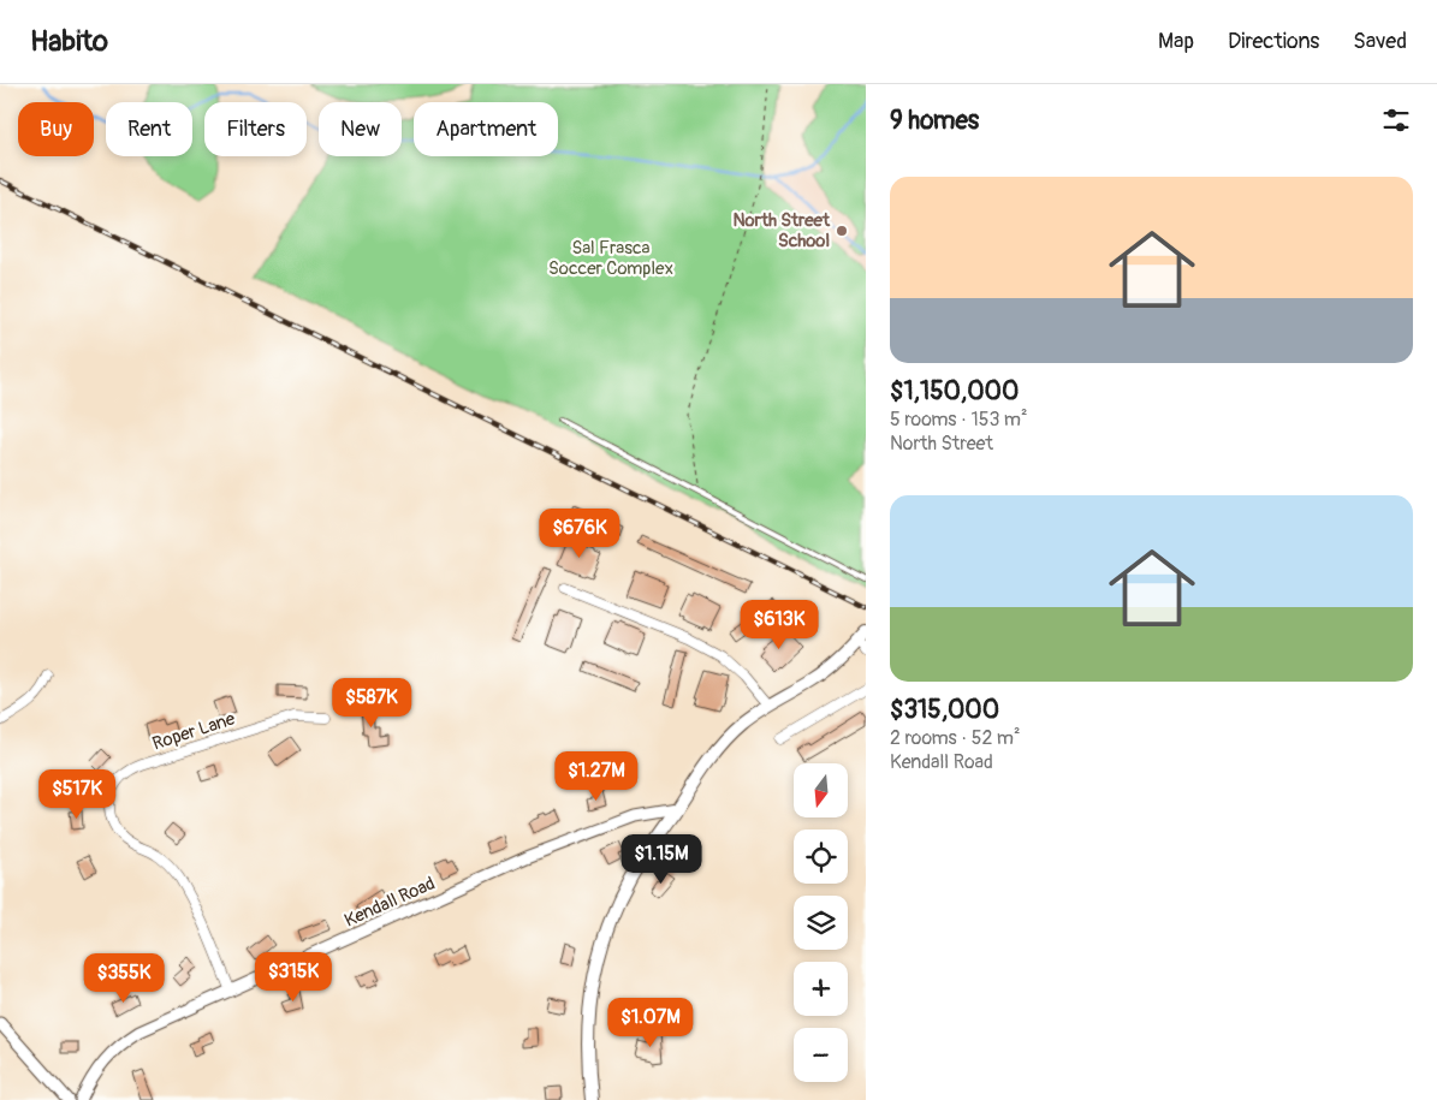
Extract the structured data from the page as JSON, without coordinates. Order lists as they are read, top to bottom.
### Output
{
  "streets": {
    "street": ["Roper Lane", "Kendall Road"]
  },
  "crossings": [
    ["Roper Lane", "Kendall Road"]
  ],
  "parks": ["Sal Frasca Soccer Complex"],
  "places": ["North Street School"],
  "north": "bottom",
  "page": {
    "header": "Habito",
    "nav": ["Map", "Directions", "Saved"],
    "heading": "9 homes",
    "chip": [
      "Buy",
      "Rent",
      "Filters",
      "New",
      "Apartment"
    ],
    "list": [
      {
        "name": "$1,150,000",
        "note": "5 rooms · 153 m² · North Street"
      },
      {
        "name": "$315,000",
        "note": "2 rooms · 52 m² · Kendall Road"
      }
    ],
    "price": [
      "$676K",
      "$613K",
      "$587K",
      "$1.27M",
      "$517K",
      "$1.15M",
      "$315K",
      "$355K",
      "$1.07M"
    ],
    "map_buttons": ["+", "−"]
  }
}
